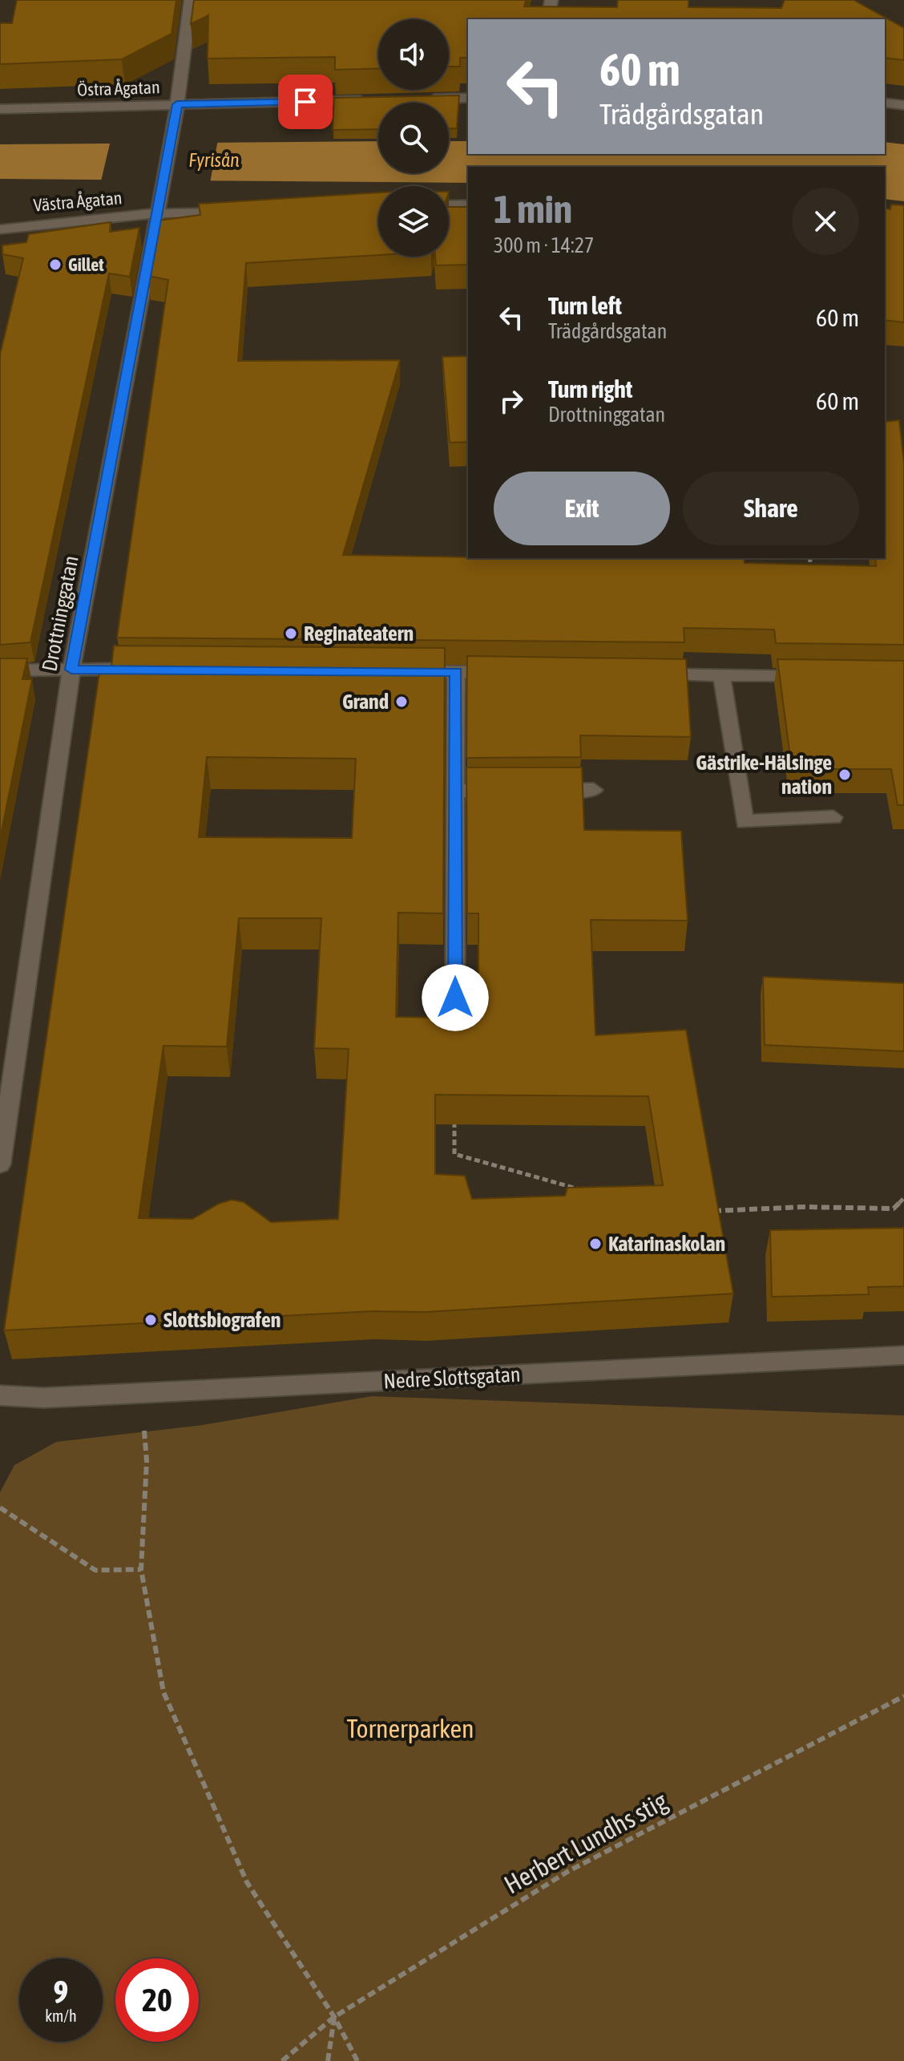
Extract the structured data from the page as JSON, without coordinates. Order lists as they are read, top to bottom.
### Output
{
  "streets": {
    "street": [
      "Östra Ågatan",
      "Västra Ågatan",
      "Drottninggatan",
      "Nedre Slottsgatan"
    ],
    "path": ["Herbert Lundhs stig"]
  },
  "crossings": [
    ["Östra Ågatan", "Drottninggatan"],
    ["Västra Ågatan", "Drottninggatan"]
  ],
  "water": ["Fyrisån"],
  "parks": ["Tornerparken"],
  "places": [
    "Gillet",
    "Reginateatern",
    "Grand",
    "Gästrike-Hälsinge nation",
    "Katarinaskolan",
    "Slottsbiografen"
  ],
  "page": {
    "turn": ["60 m", "Trädgårdsgatan"],
    "heading": ["1 min", "300 m · 14:27"],
    "list": [
      {
        "name": "Turn left",
        "note": "Trädgårdsgatan",
        "value": "60 m"
      },
      {
        "name": "Turn right",
        "note": "Drottninggatan",
        "value": "60 m"
      }
    ],
    "buttons": ["Exit", "Share"],
    "speed": "9 km/h",
    "limit": "20"
  }
}
